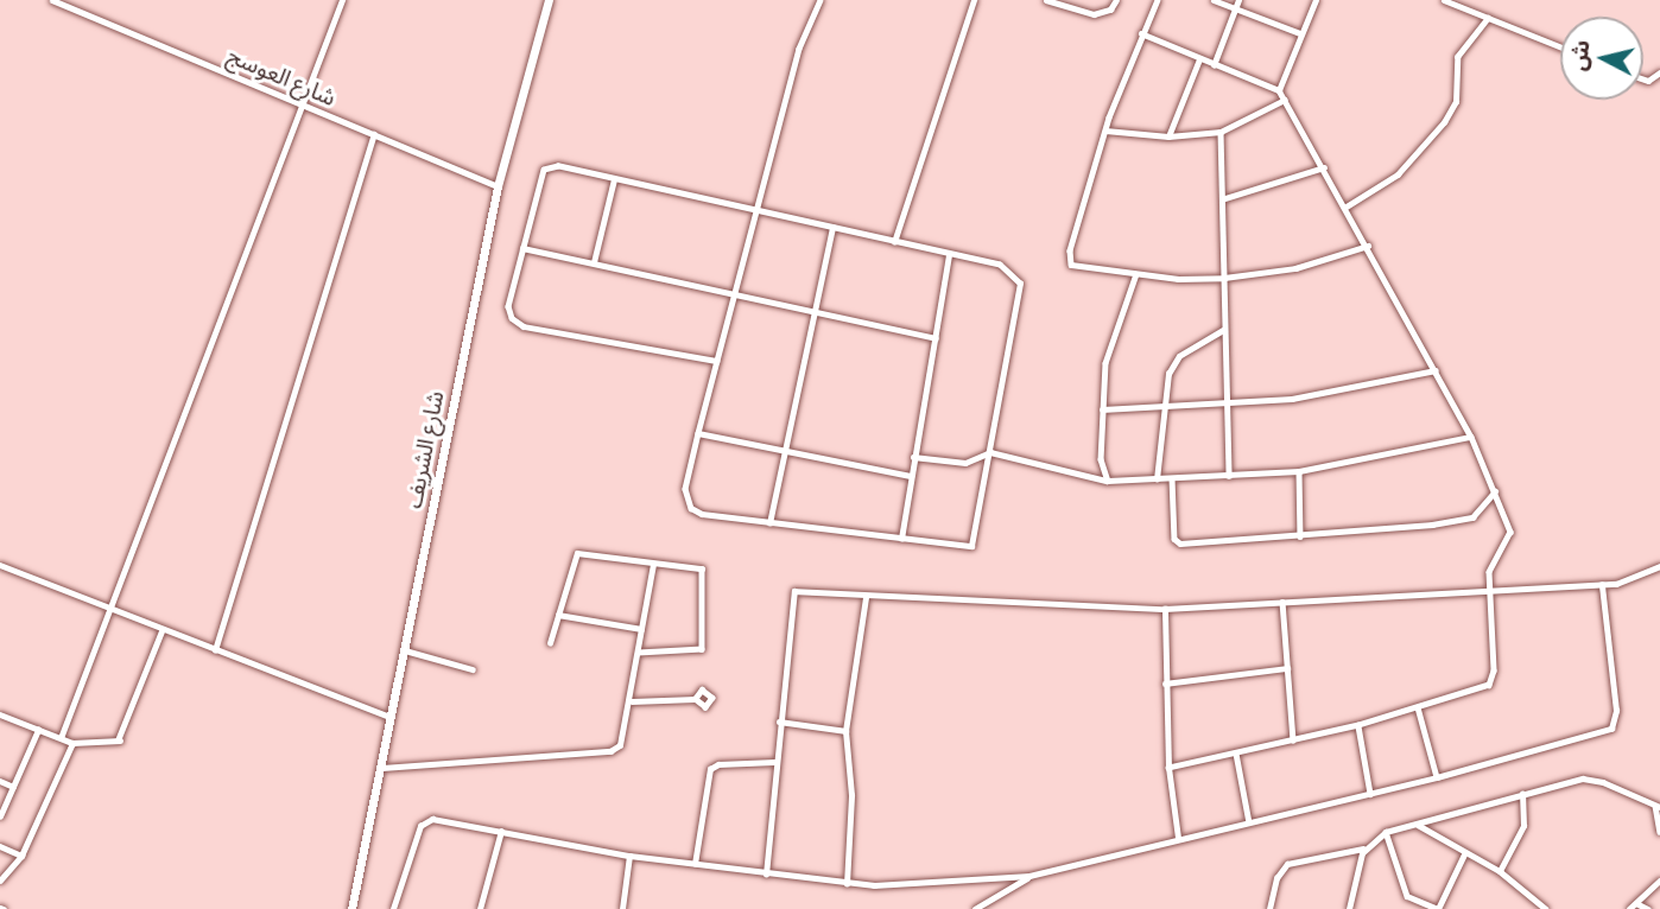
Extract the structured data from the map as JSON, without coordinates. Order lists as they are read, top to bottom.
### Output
{
  "streets": {
    "main road": ["شارع الشريف"],
    "street": ["شارع العوسج"]
  },
  "crossings": [
    ["شارع العوسج", "شارع الشريف"]
  ],
  "north": "left"
}
